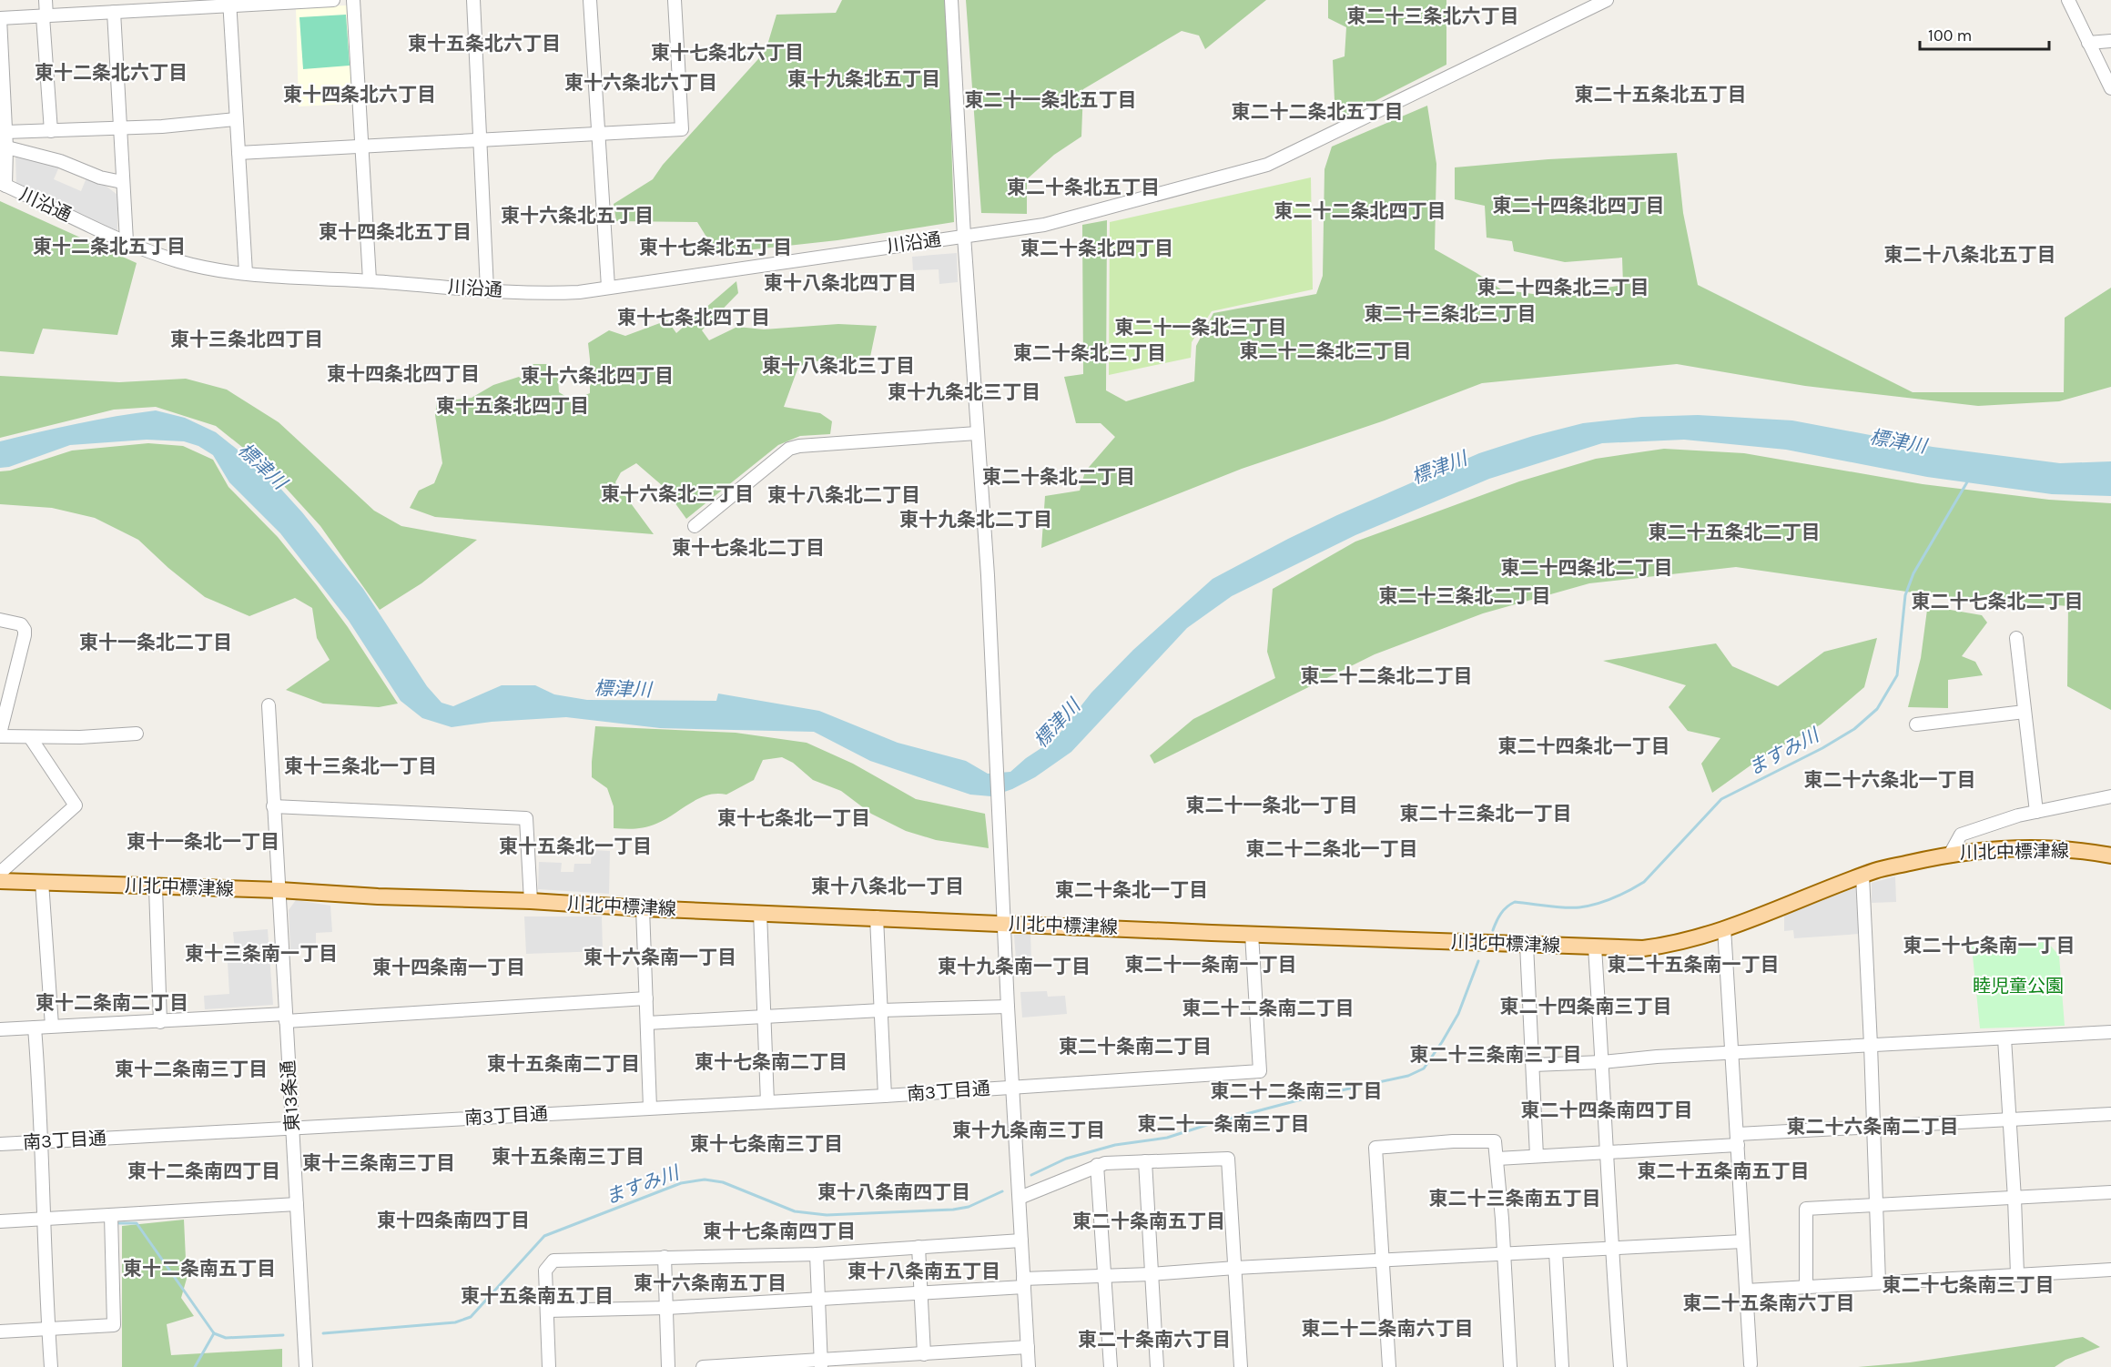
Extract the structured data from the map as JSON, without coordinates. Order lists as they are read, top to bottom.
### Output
{
  "streets": {
    "main road": ["川北中標津線"],
    "street": ["川沿通", "南3丁目通", "東13条通"]
  },
  "crossings": [
    ["川北中標津線", "南3丁目通"],
    ["川北中標津線", "東13条通"],
    ["南3丁目通", "東13条通"]
  ],
  "districts": [
    "東二十三条北六丁目",
    "東十五条北六丁目",
    "東十七条北六丁目",
    "東十二条北六丁目",
    "東十九条北五丁目",
    "東十六条北六丁目",
    "東十四条北六丁目",
    "東二十五条北五丁目",
    "東二十一条北五丁目",
    "東二十二条北五丁目",
    "東二十条北五丁目",
    "東二十四条北四丁目",
    "東二十二条北四丁目",
    "東十六条北五丁目",
    "東十四条北五丁目",
    "東十二条北五丁目",
    "東十七条北五丁目",
    "東二十条北四丁目",
    "東二十八条北五丁目",
    "東十八条北四丁目",
    "東二十四条北三丁目",
    "東二十三条北三丁目",
    "東十七条北四丁目",
    "東二十一条北三丁目",
    "東十三条北四丁目",
    "東二十二条北三丁目",
    "東二十条北三丁目",
    "東十八条北三丁目",
    "東十四条北四丁目",
    "東十六条北四丁目",
    "東十九条北三丁目",
    "東十五条北四丁目",
    "東二十条北二丁目",
    "東十六条北三丁目",
    "東十八条北二丁目",
    "東十九条北二丁目",
    "東二十五条北二丁目",
    "東十七条北二丁目",
    "東二十四条北二丁目",
    "東二十三条北二丁目",
    "東二十七条北二丁目",
    "東十一条北二丁目",
    "東二十二条北二丁目",
    "東二十四条北一丁目",
    "東十三条北一丁目",
    "東二十六条北一丁目",
    "東二十一条北一丁目",
    "東二十三条北一丁目",
    "東十七条北一丁目",
    "東十一条北一丁目",
    "東十五条北一丁目",
    "東二十二条北一丁目",
    "東十八条北一丁目",
    "東二十条北一丁目",
    "東二十七条南一丁目",
    "東十三条南一丁目",
    "東十六条南一丁目",
    "東二十一条南一丁目",
    "東二十五条南一丁目",
    "東十九条南一丁目",
    "東十四条南一丁目",
    "東十二条南二丁目",
    "東二十四条南三丁目",
    "東二十二条南二丁目",
    "東二十条南二丁目",
    "東二十三条南三丁目",
    "東十七条南二丁目",
    "東十五条南二丁目",
    "東十二条南三丁目",
    "東二十二条南三丁目",
    "東二十四条南四丁目",
    "東二十一条南三丁目",
    "東二十六条南二丁目",
    "東十九条南三丁目",
    "東十七条南三丁目",
    "東十五条南三丁目",
    "東十三条南三丁目",
    "東十二条南四丁目",
    "東二十五条南五丁目",
    "東十八条南四丁目",
    "東二十三条南五丁目",
    "東十四条南四丁目",
    "東二十条南五丁目",
    "東十七条南四丁目",
    "東十二条南五丁目",
    "東十八条南五丁目",
    "東十六条南五丁目",
    "東二十七条南三丁目",
    "東十五条南五丁目",
    "東二十五条南六丁目",
    "東二十二条南六丁目",
    "東二十条南六丁目"
  ],
  "water": ["標津川", "ますみ川"],
  "parks": ["睦児童公園"],
  "scale_bar": "100 m"
}
